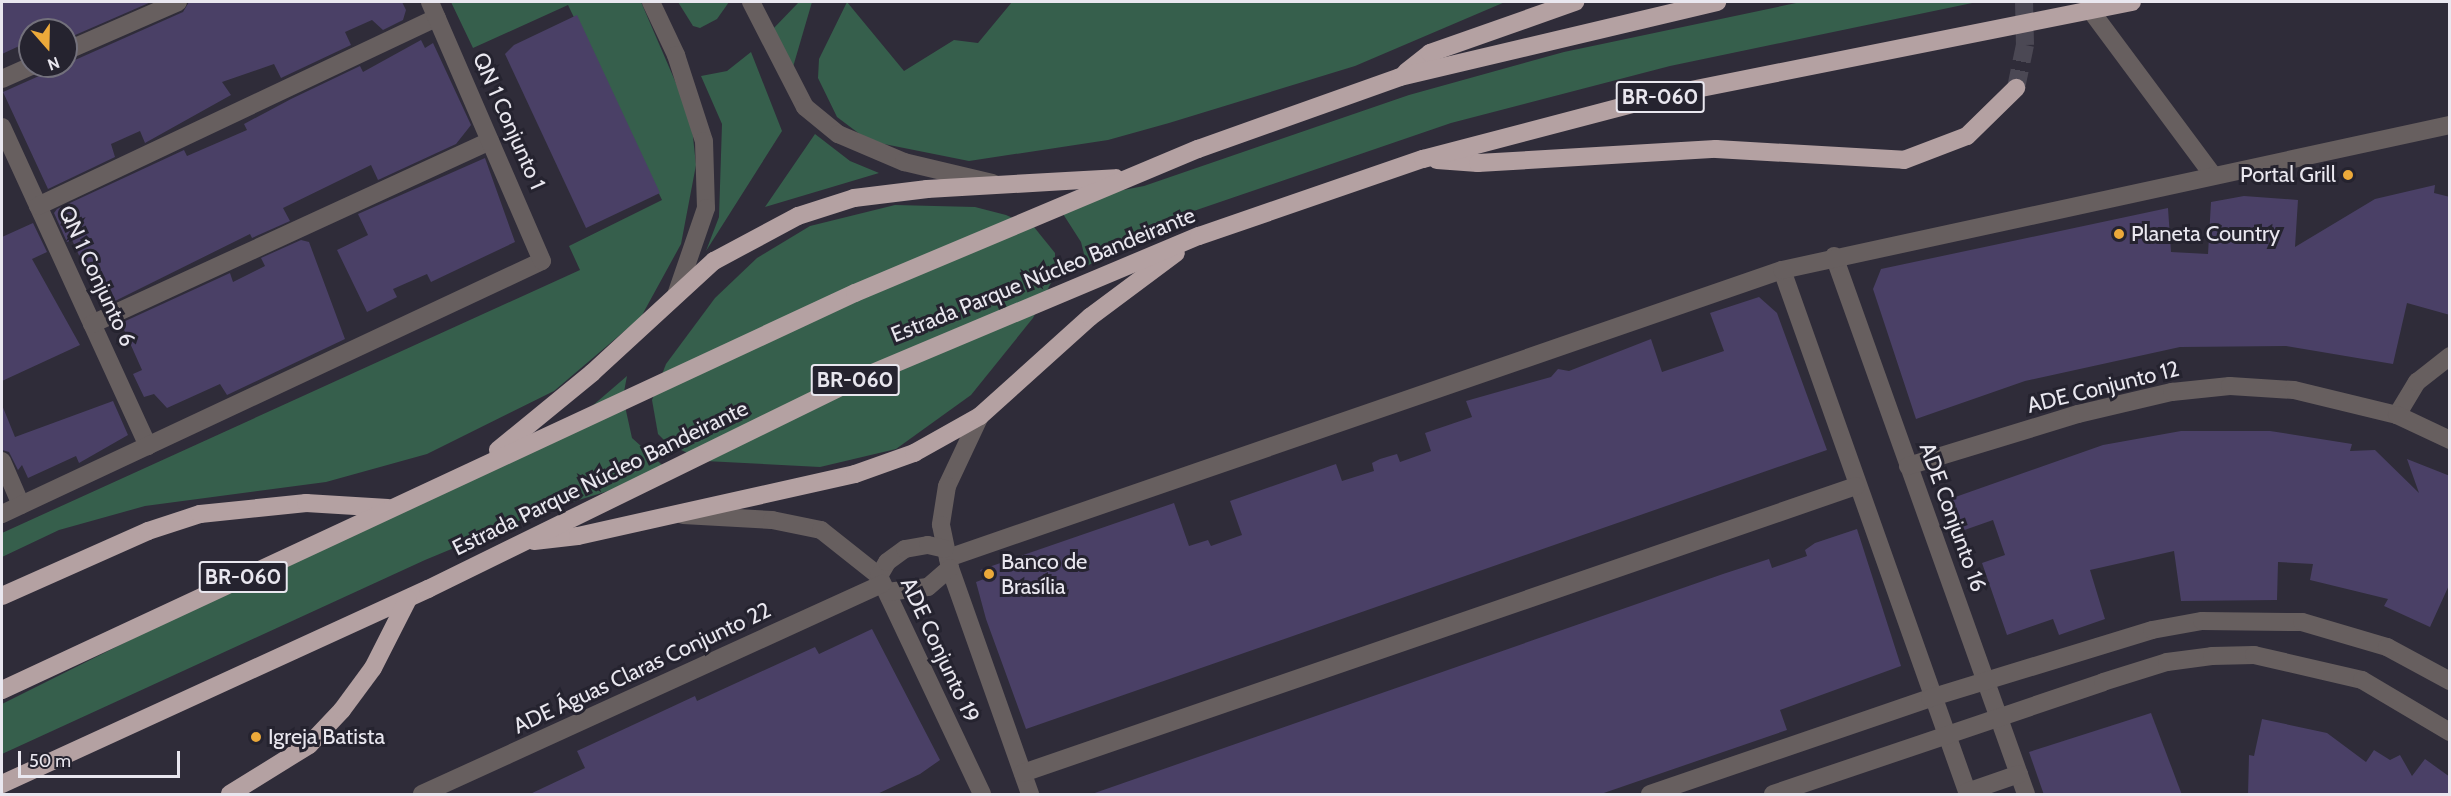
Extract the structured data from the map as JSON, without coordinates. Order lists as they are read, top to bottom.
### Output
{
  "streets": {
    "highway": ["BR-060", "Estrada Parque Núcleo Bandeirante"],
    "street": [
      "QN 1 Conjunto 1",
      "QN 1 Conjunto 6",
      "ADE Conjunto 12",
      "ADE Conjunto 16",
      "ADE Conjunto 19",
      "ADE Águas Claras Conjunto 22"
    ]
  },
  "crossings": [
    ["QN 1 Conjunto 1", "QN 1 Conjunto 6"],
    ["ADE Conjunto 12", "ADE Conjunto 16"],
    ["ADE Conjunto 19", "ADE Águas Claras Conjunto 22"]
  ],
  "places": [
    "Portal Grill",
    "Planeta Country",
    "Banco de Brasília",
    "Igreja Batista"
  ],
  "scale_bar": "50 m",
  "north": "bottom"
}
